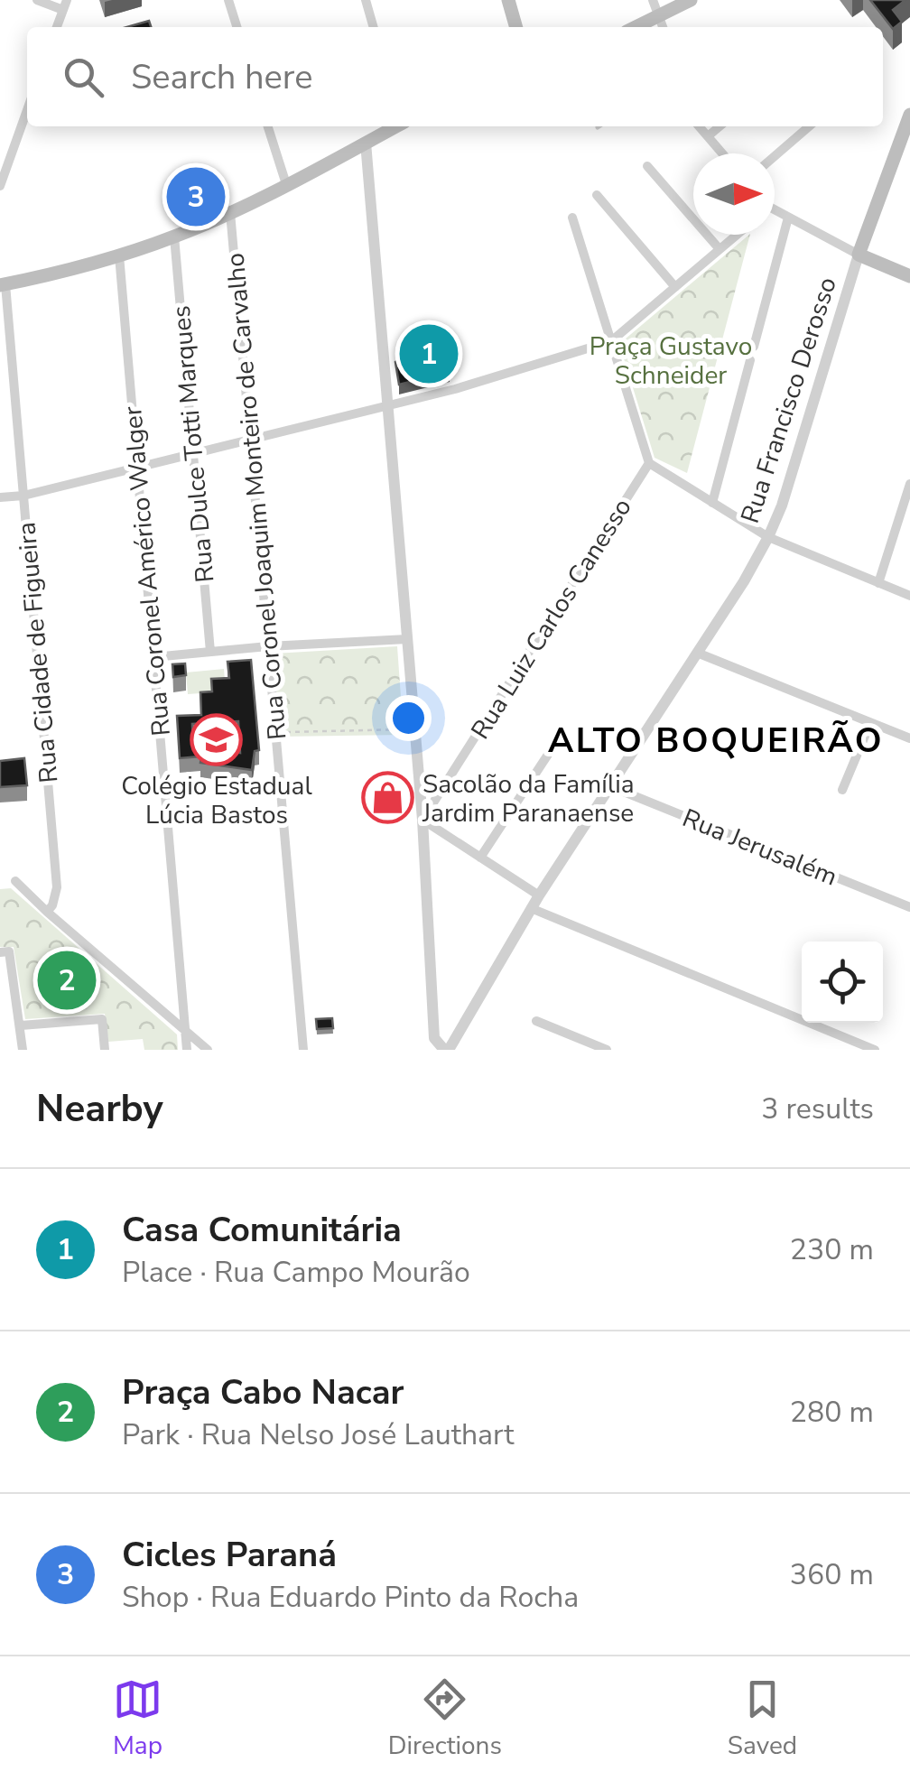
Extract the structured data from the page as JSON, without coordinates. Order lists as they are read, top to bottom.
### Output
{
  "streets": {
    "main road": ["Rua Francisco Derosso"],
    "street": [
      "Rua Dulce Totti Marques",
      "Rua Coronel Joaquim Monteiro de Carvalho",
      "Rua Coronel Américo Walger",
      "Rua Luiz Carlos Canesso",
      "Rua Cidade de Figueira",
      "Rua Jerusalém"
    ]
  },
  "crossings": [
    ["Rua Francisco Derosso", "Rua Jerusalém"]
  ],
  "districts": ["ALTO BOQUEIRÃO"],
  "parks": ["Praça Gustavo Schneider"],
  "places": {
    "school or university": ["Colégio Estadual Lúcia Bastos"],
    "shop": ["Sacolão da Família Jardim Paranaense"]
  },
  "north": "right",
  "page": {
    "search": "Search here",
    "pins": ["3", "1", "2"],
    "heading": ["Nearby", "3 results"],
    "list": [
      {
        "mark": "1",
        "name": "Casa Comunitária",
        "note": "Place · Rua Campo Mourão",
        "value": "230 m"
      },
      {
        "mark": "2",
        "name": "Praça Cabo Nacar",
        "note": "Park · Rua Nelso José Lauthart",
        "value": "280 m"
      },
      {
        "mark": "3",
        "name": "Cicles Paraná",
        "note": "Shop · Rua Eduardo Pinto da Rocha",
        "value": "360 m"
      }
    ],
    "nav": ["Map", "Directions", "Saved"]
  }
}
